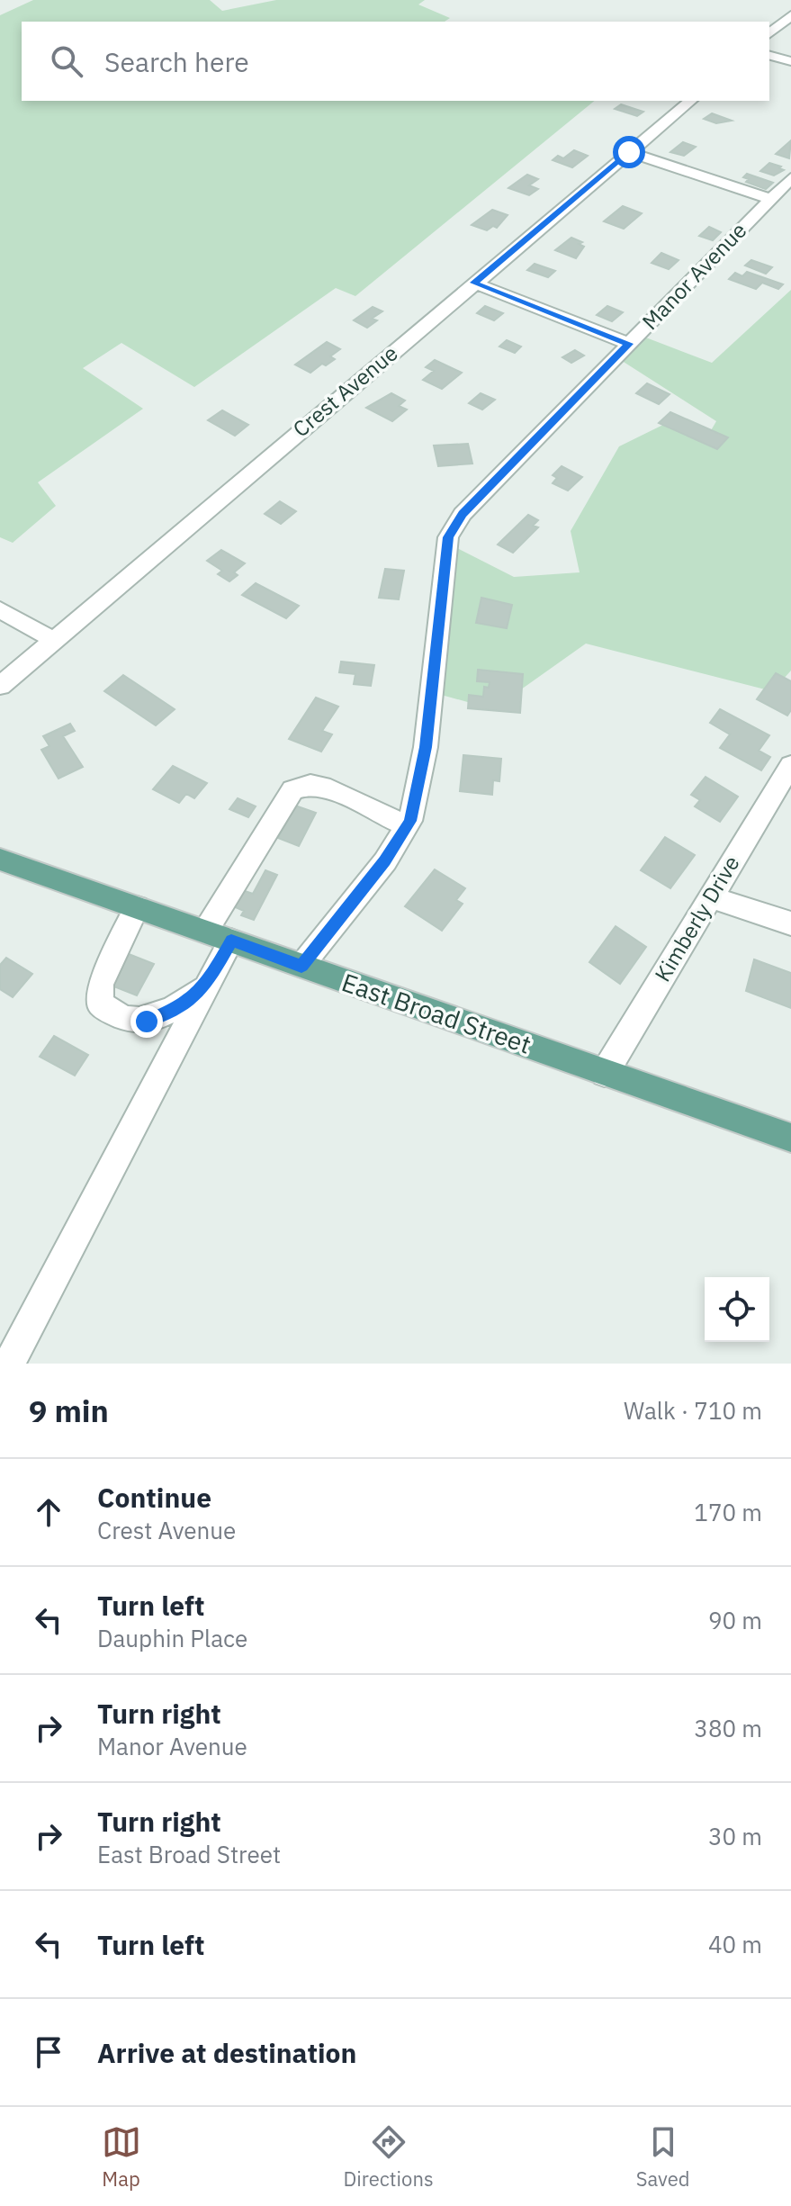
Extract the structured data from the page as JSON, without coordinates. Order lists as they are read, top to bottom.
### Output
{
  "streets": {
    "main road": ["East Broad Street"],
    "street": ["Manor Avenue", "Crest Avenue", "Kimberly Drive"]
  },
  "crossings": [
    ["Manor Avenue", "East Broad Street"],
    ["Kimberly Drive", "East Broad Street"]
  ],
  "page": {
    "search": "Search here",
    "heading": ["9 min", "Walk · 710 m"],
    "list": [
      ["Continue", "Crest Avenue", "170 m"],
      ["Turn left", "Dauphin Place", "90 m"],
      ["Turn right", "Manor Avenue", "380 m"],
      ["Turn right", "East Broad Street", "30 m"],
      ["Turn left", "40 m"],
      "Arrive at destination"
    ],
    "nav": ["Map", "Directions", "Saved"]
  }
}
